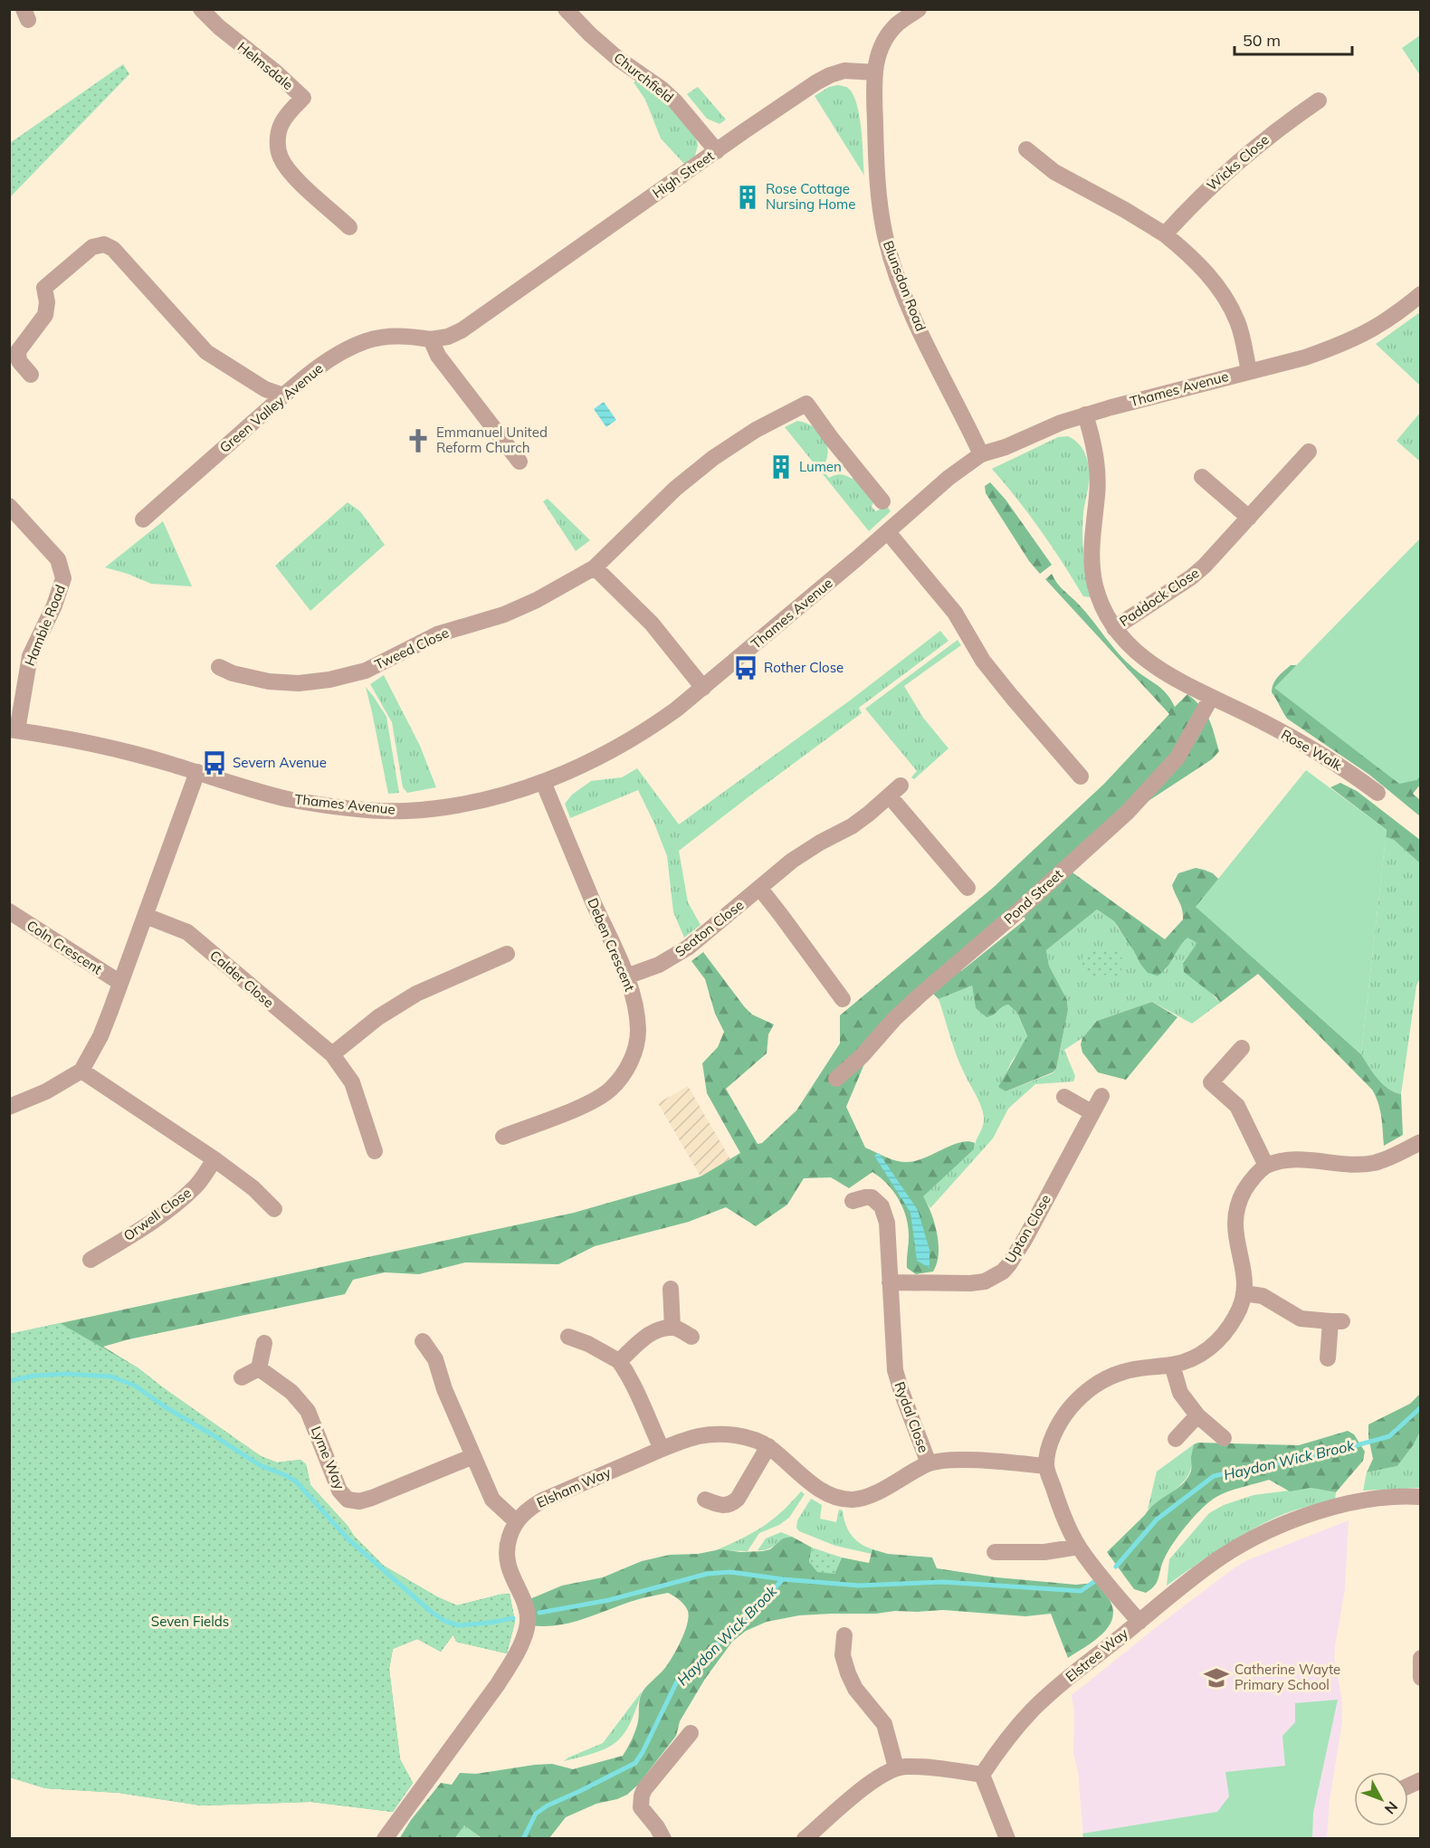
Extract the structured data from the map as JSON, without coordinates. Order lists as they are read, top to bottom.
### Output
{
  "streets": {
    "street": [
      "Helmsdale",
      "Churchfield",
      "Wicks Close",
      "High Street",
      "Blunsdon Road",
      "Thames Avenue",
      "Green Valley Avenue",
      "Paddock Close",
      "Hamble Road",
      "Tweed Close",
      "Rose Walk",
      "Pond Street",
      "Seaton Close",
      "Deben Crescent",
      "Coln Crescent",
      "Calder Close",
      "Orwell Close",
      "Upton Close",
      "Rydal Close",
      "Lyme Way",
      "Elsham Way",
      "Elstree Way"
    ]
  },
  "crossings": [
    ["Churchfield", "High Street"],
    ["High Street", "Blunsdon Road"],
    ["High Street", "Green Valley Avenue"],
    ["Blunsdon Road", "Thames Avenue"],
    ["Thames Avenue", "Hamble Road"],
    ["Thames Avenue", "Deben Crescent"],
    ["Rose Walk", "Pond Street"],
    ["Seaton Close", "Deben Crescent"],
    ["Upton Close", "Rydal Close"],
    ["Rydal Close", "Elsham Way"]
  ],
  "water": ["Haydon Wick Brook"],
  "parks": ["Seven Fields"],
  "places": {
    "building": ["Rose Cottage Nursing Home", "Lumen"],
    "church": ["Emmanuel United Reform Church"],
    "bus stop": ["Rother Close", "Severn Avenue"],
    "school or university": ["Catherine Wayte Primary School"]
  },
  "scale_bar": "50 m",
  "north": "bottom right"
}
